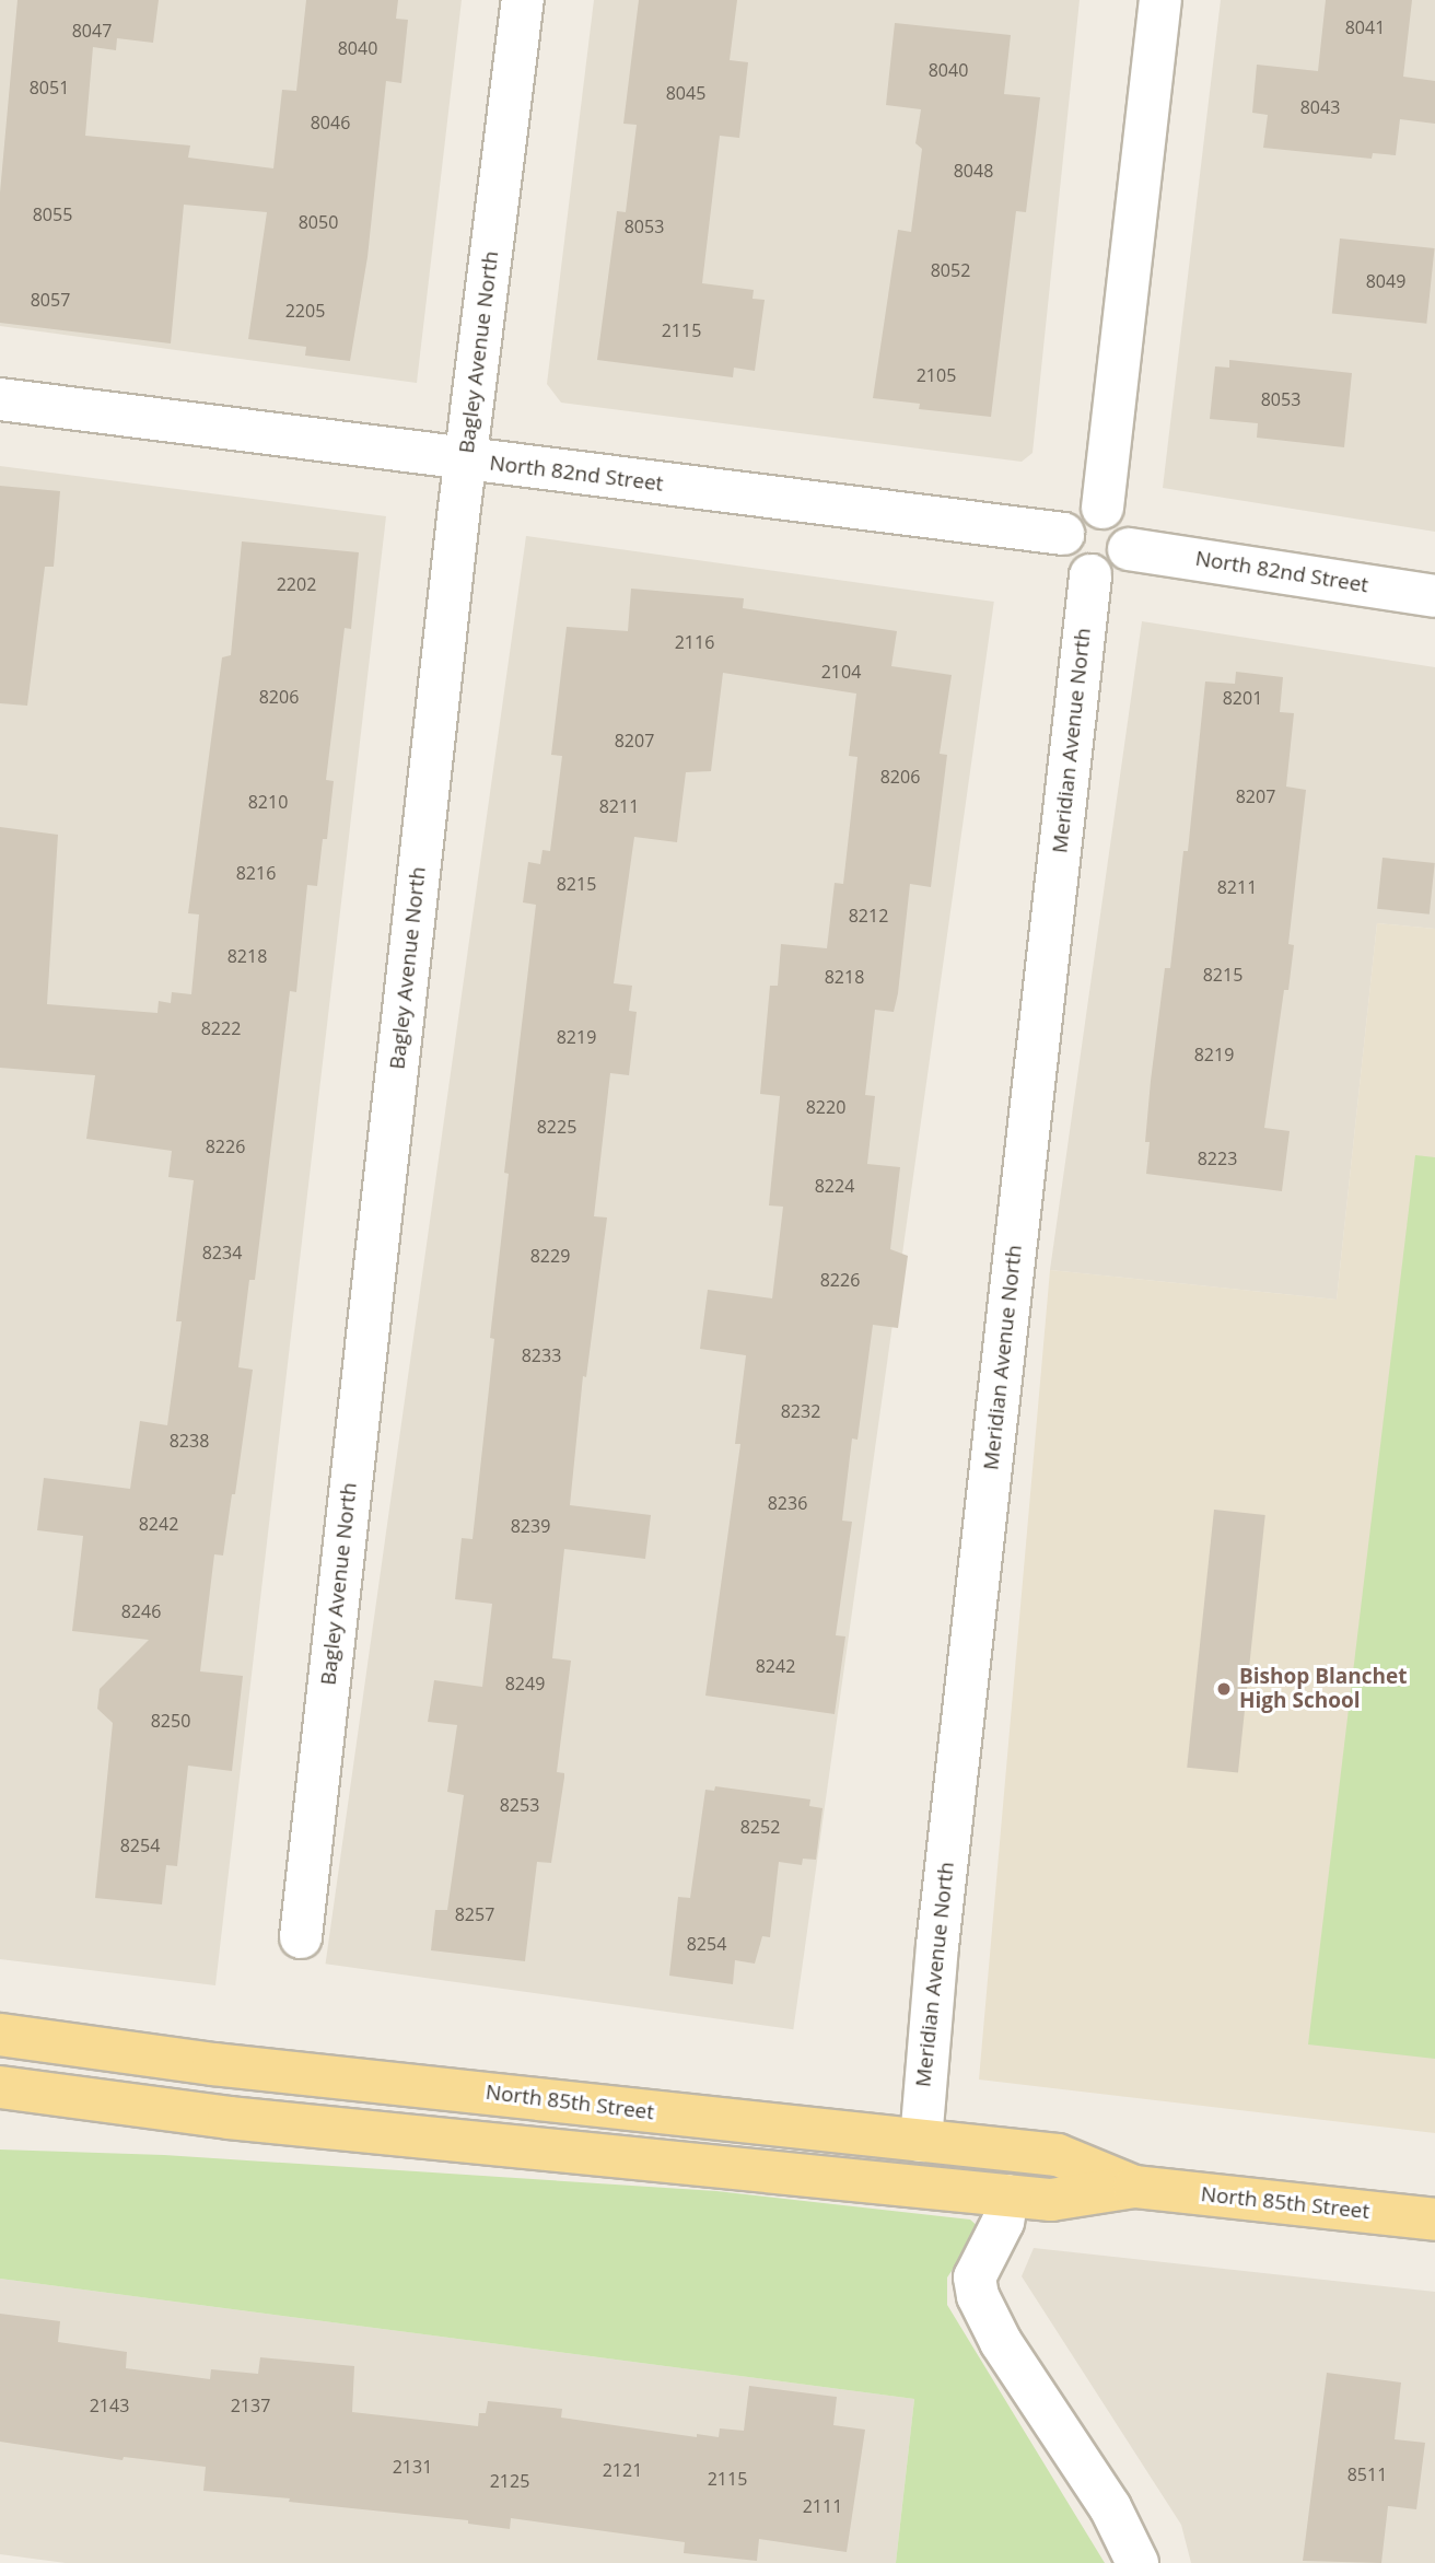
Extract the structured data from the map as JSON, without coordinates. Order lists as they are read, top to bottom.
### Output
{
  "streets": {
    "main road": ["North 85th Street"],
    "street": ["Bagley Avenue North", "North 82nd Street", "Meridian Avenue North"]
  },
  "crossings": [
    ["Bagley Avenue North", "North 82nd Street"],
    ["North 82nd Street", "Meridian Avenue North"],
    ["Meridian Avenue North", "North 85th Street"]
  ],
  "places": ["Bishop Blanchet High School"],
  "house_numbers": [
    "8041",
    "8047",
    "8040",
    "8040",
    "8051",
    "8045",
    "8043",
    "8046",
    "8048",
    "8055",
    "8050",
    "8053",
    "8052",
    "8049",
    "8057",
    "2205",
    "2115",
    "2105",
    "8053",
    "2202",
    "2116",
    "2104",
    "8206",
    "8201",
    "8207",
    "8206",
    "8207",
    "8210",
    "8211",
    "8216",
    "8215",
    "8211",
    "8212",
    "8218",
    "8215",
    "8218",
    "8222",
    "8219",
    "8219",
    "8220",
    "8225",
    "8226",
    "8223",
    "8224",
    "8234",
    "8229",
    "8226",
    "8233",
    "8232",
    "8238",
    "8236",
    "8242",
    "8239",
    "8246",
    "8242",
    "8249",
    "8250",
    "8253",
    "8252",
    "8254",
    "8257",
    "8254",
    "2143",
    "2137",
    "2131",
    "2121",
    "8511",
    "2115",
    "2125",
    "2111"
  ]
}
